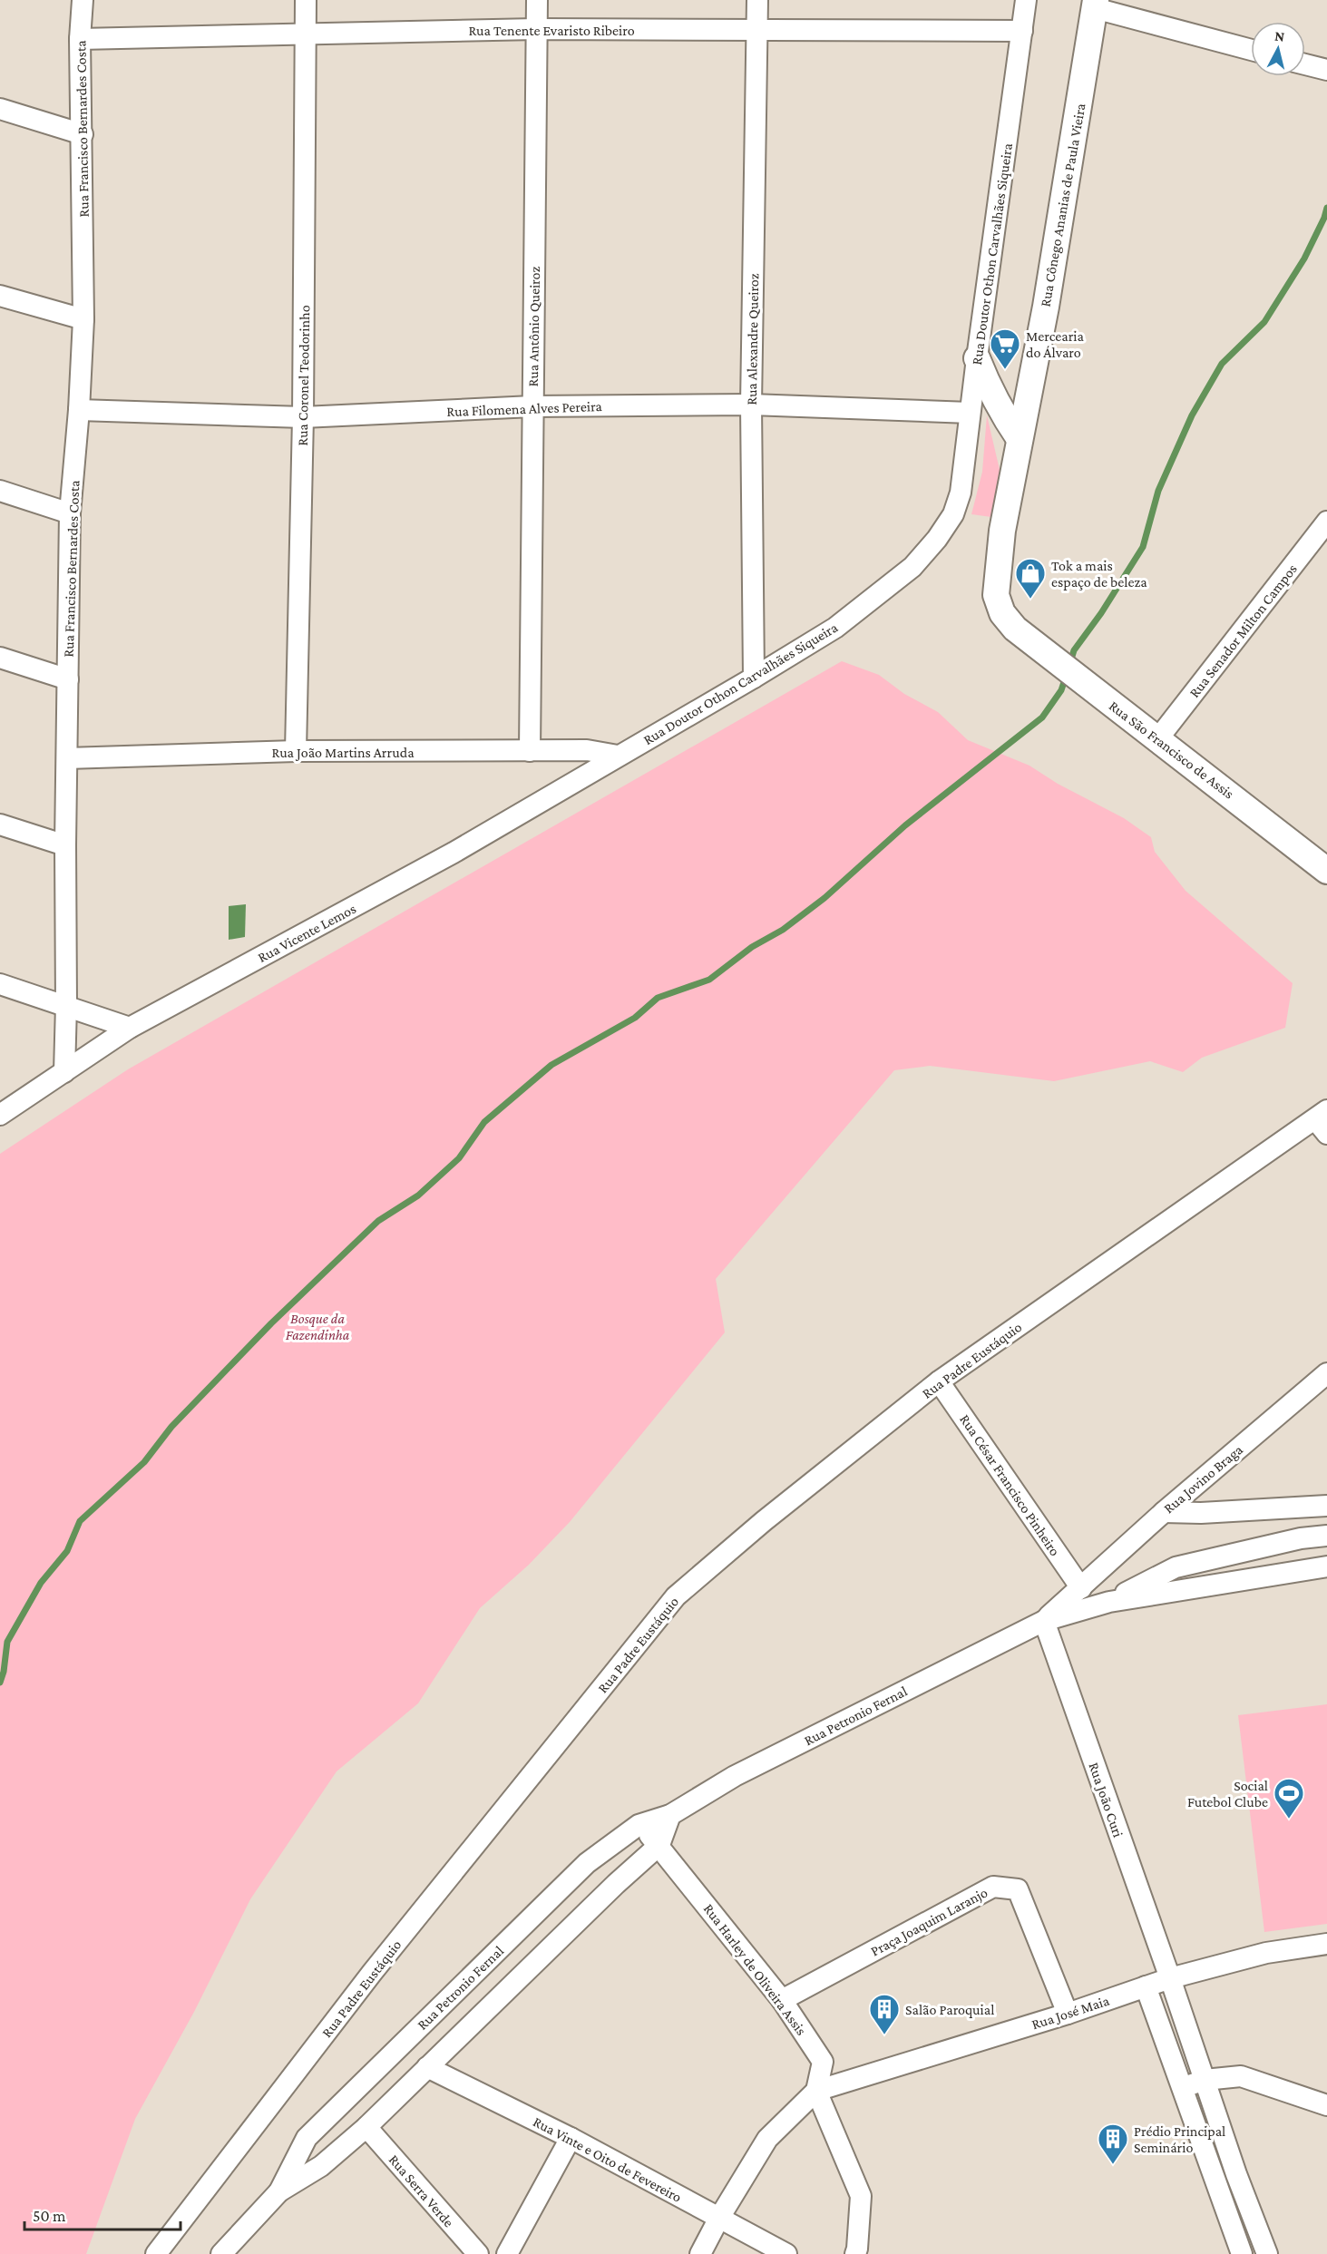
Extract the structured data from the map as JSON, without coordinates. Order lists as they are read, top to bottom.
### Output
{
  "streets": {
    "street": [
      "Rua Tenente Evaristo Ribeiro",
      "Rua Francisco Bernardes Costa",
      "Rua Cônego Ananias de Paula Vieira",
      "Rua Doutor Othon Carvalhães Siqueira",
      "Rua Antônio Queiroz",
      "Rua Alexandre Queiroz",
      "Rua Coronel Teodorinho",
      "Rua Filomena Alves Pereira",
      "Rua Senador Milton Campos",
      "Rua São Francisco de Assis",
      "Rua João Martins Arruda",
      "Rua Vicente Lemos",
      "Rua Padre Eustáquio",
      "Rua Jovino Braga",
      "Rua César Francisco Pinheiro",
      "Rua Petronio Fernal",
      "Rua João Curi",
      "Praça Joaquim Laranjo",
      "Rua Harley de Oliveira Assis",
      "Rua José Maia",
      "Rua Vinte e Oito de Fevereiro",
      "Rua Serra Verde"
    ]
  },
  "crossings": [
    ["Rua Tenente Evaristo Ribeiro", "Rua Francisco Bernardes Costa"],
    ["Rua Tenente Evaristo Ribeiro", "Rua Doutor Othon Carvalhães Siqueira"],
    ["Rua Tenente Evaristo Ribeiro", "Rua Antônio Queiroz"],
    ["Rua Tenente Evaristo Ribeiro", "Rua Alexandre Queiroz"],
    ["Rua Tenente Evaristo Ribeiro", "Rua Coronel Teodorinho"],
    ["Rua Francisco Bernardes Costa", "Rua Filomena Alves Pereira"],
    ["Rua Francisco Bernardes Costa", "Rua João Martins Arruda"],
    ["Rua Francisco Bernardes Costa", "Rua Vicente Lemos"],
    ["Rua Cônego Ananias de Paula Vieira", "Rua São Francisco de Assis"],
    ["Rua Doutor Othon Carvalhães Siqueira", "Rua Alexandre Queiroz"],
    ["Rua Doutor Othon Carvalhães Siqueira", "Rua Filomena Alves Pereira"],
    ["Rua Doutor Othon Carvalhães Siqueira", "Rua João Martins Arruda"],
    ["Rua Doutor Othon Carvalhães Siqueira", "Rua Vicente Lemos"],
    ["Rua Antônio Queiroz", "Rua Filomena Alves Pereira"],
    ["Rua Antônio Queiroz", "Rua João Martins Arruda"],
    ["Rua Alexandre Queiroz", "Rua Filomena Alves Pereira"],
    ["Rua Coronel Teodorinho", "Rua Filomena Alves Pereira"],
    ["Rua Coronel Teodorinho", "Rua João Martins Arruda"],
    ["Rua Senador Milton Campos", "Rua São Francisco de Assis"],
    ["Rua João Martins Arruda", "Rua Vicente Lemos"],
    ["Rua Padre Eustáquio", "Rua César Francisco Pinheiro"],
    ["Rua Jovino Braga", "Rua César Francisco Pinheiro"],
    ["Rua Jovino Braga", "Rua Petronio Fernal"],
    ["Rua César Francisco Pinheiro", "Rua Petronio Fernal"],
    ["Rua Petronio Fernal", "Rua João Curi"],
    ["Rua Petronio Fernal", "Rua Harley de Oliveira Assis"],
    ["Rua Petronio Fernal", "Rua Vinte e Oito de Fevereiro"],
    ["Rua Petronio Fernal", "Rua Serra Verde"],
    ["Rua João Curi", "Rua José Maia"],
    ["Praça Joaquim Laranjo", "Rua Harley de Oliveira Assis"],
    ["Praça Joaquim Laranjo", "Rua José Maia"],
    ["Rua Harley de Oliveira Assis", "Rua José Maia"]
  ],
  "parks": ["Bosque da Fazendinha"],
  "places": {
    "supermarket": ["Mercearia do Álvaro"],
    "shop": ["Tok a mais espaço de beleza"],
    "sports": ["Social Futebol Clube"],
    "building": ["Salão Paroquial", "Prédio Principal Seminário"]
  },
  "scale_bar": "50 m",
  "north": "top"
}
